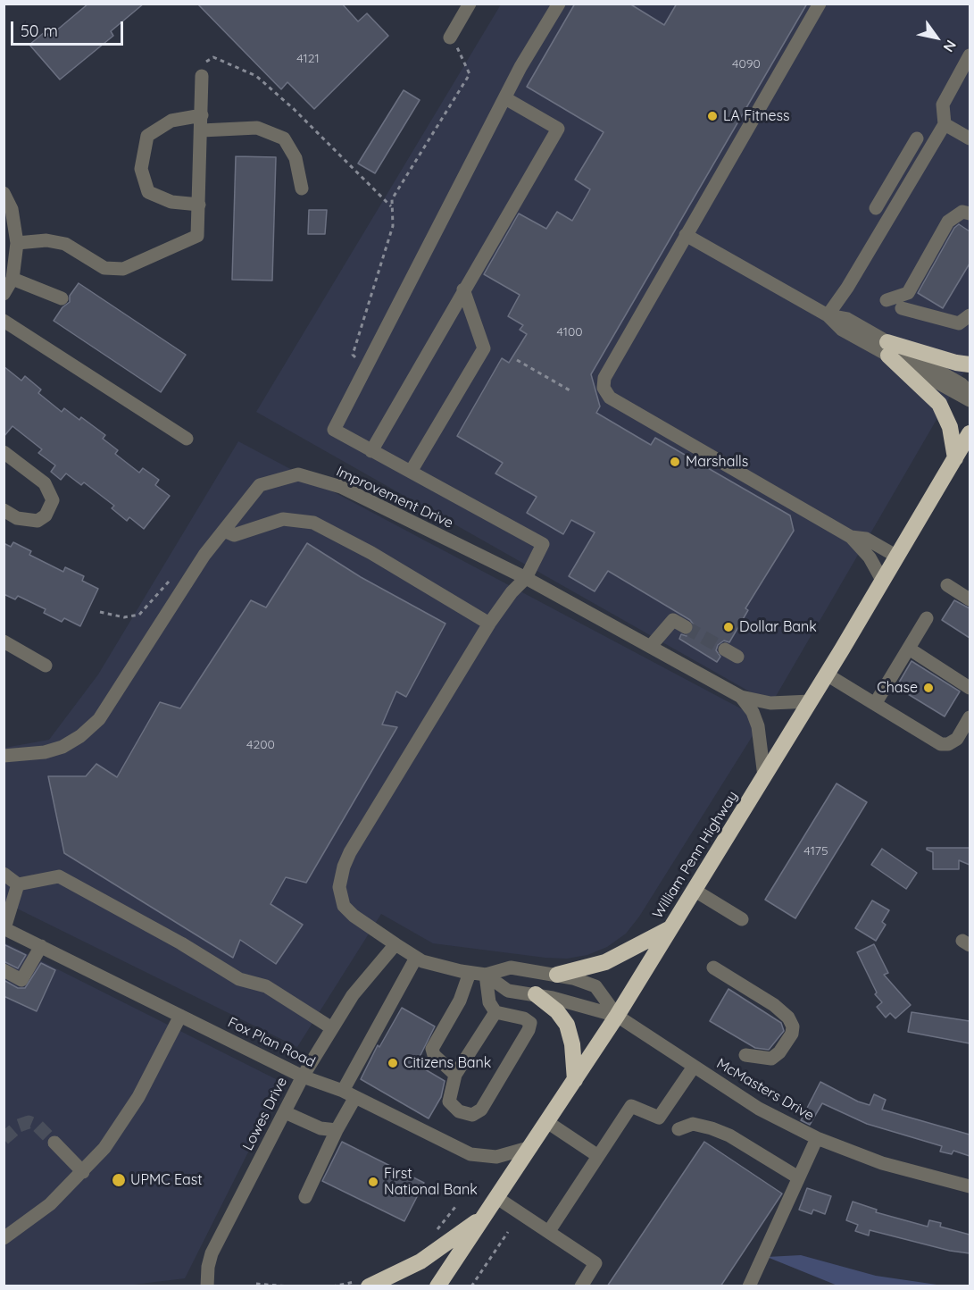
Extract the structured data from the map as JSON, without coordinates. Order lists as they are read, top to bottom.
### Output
{
  "streets": {
    "highway": ["William Penn Highway"],
    "street": [
      "Improvement Drive",
      "Fox Plan Road",
      "McMasters Drive",
      "Lowes Drive"
    ]
  },
  "crossings": [
    ["William Penn Highway", "Fox Plan Road"],
    ["William Penn Highway", "McMasters Drive"],
    ["Fox Plan Road", "Lowes Drive"]
  ],
  "places": [
    "LA Fitness",
    "Marshalls",
    "Dollar Bank",
    "Chase",
    "Citizens Bank",
    "UPMC East",
    "First National Bank"
  ],
  "house_numbers": [
    "4121",
    "4090",
    "4100",
    "4200",
    "4175"
  ],
  "scale_bar": "50 m",
  "north": "bottom right"
}
